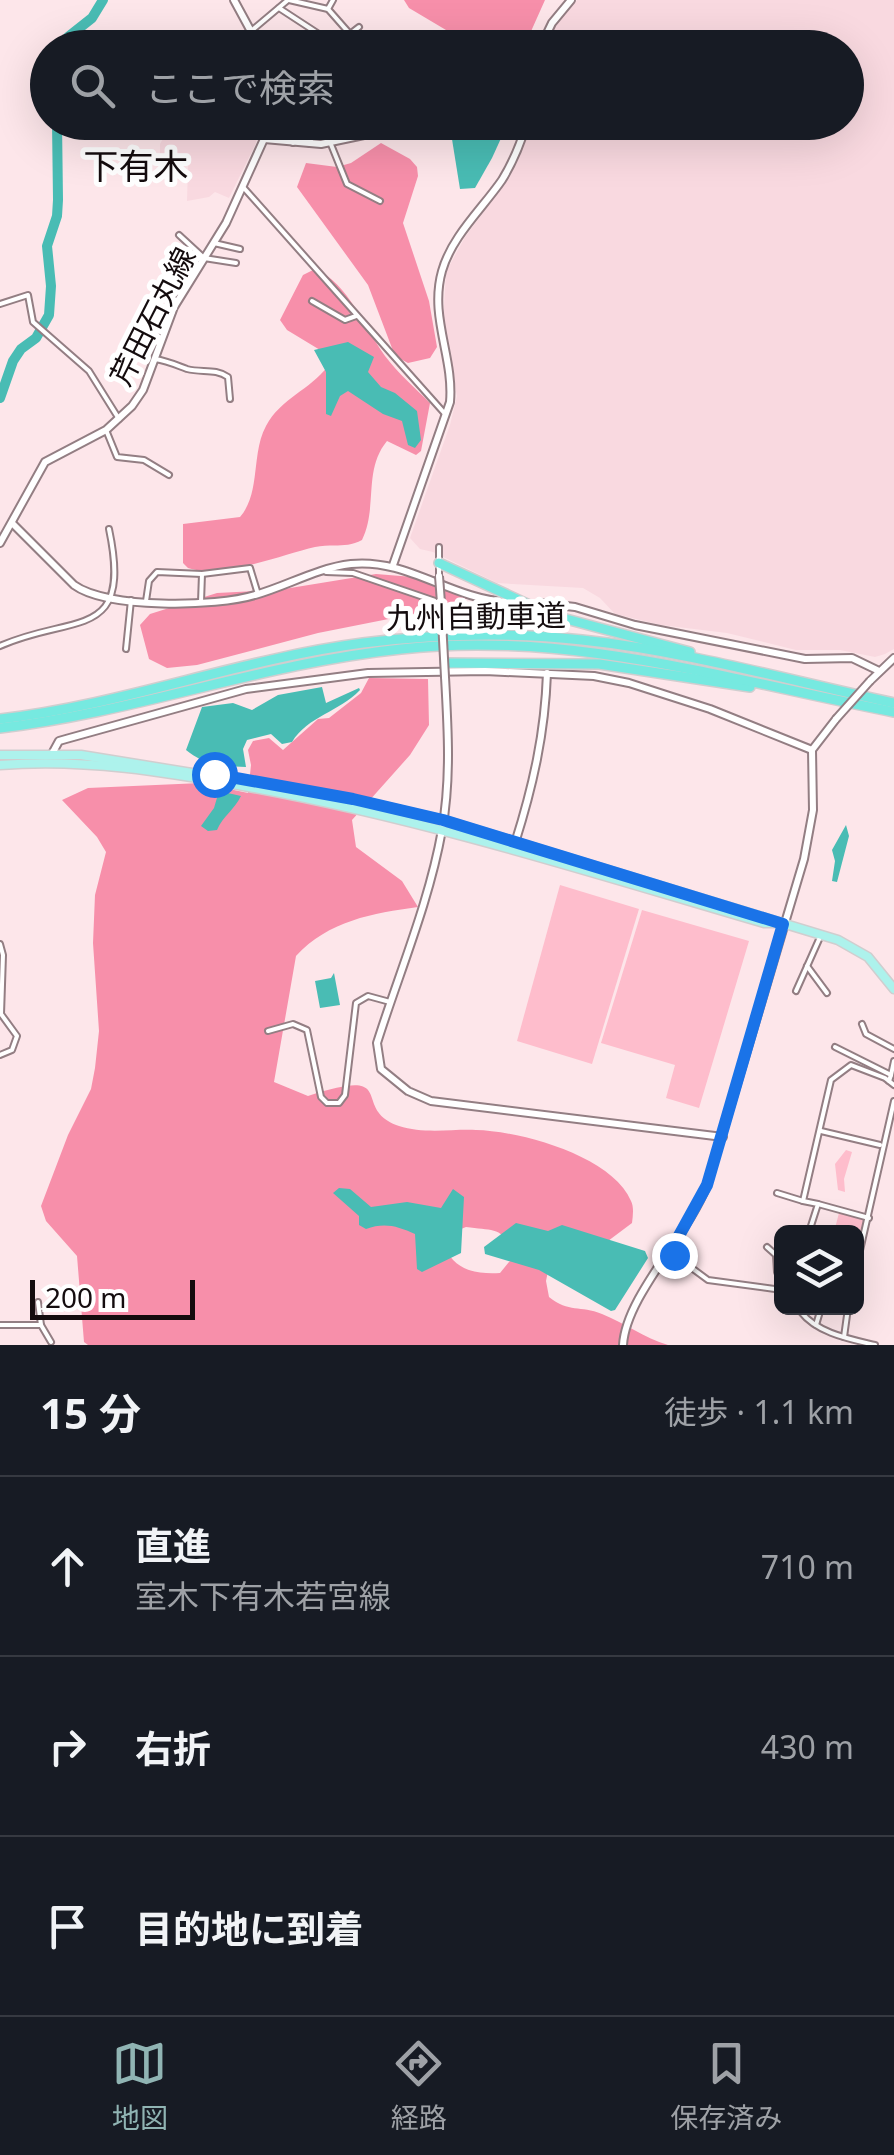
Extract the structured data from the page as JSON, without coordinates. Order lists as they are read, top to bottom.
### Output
{
  "streets": {
    "highway": ["九州自動車道"],
    "street": ["芹田石丸線"]
  },
  "districts": ["下有木"],
  "scale_bar": "200 m",
  "page": {
    "search": "ここで検索",
    "scale": "200 m",
    "heading": ["15 分", "徒歩 · 1.1 km"],
    "list": [
      ["直進", "室木下有木若宮線", "710 m"],
      ["右折", "430 m"],
      "目的地に到着"
    ],
    "nav": ["地図", "経路", "保存済み"]
  }
}
